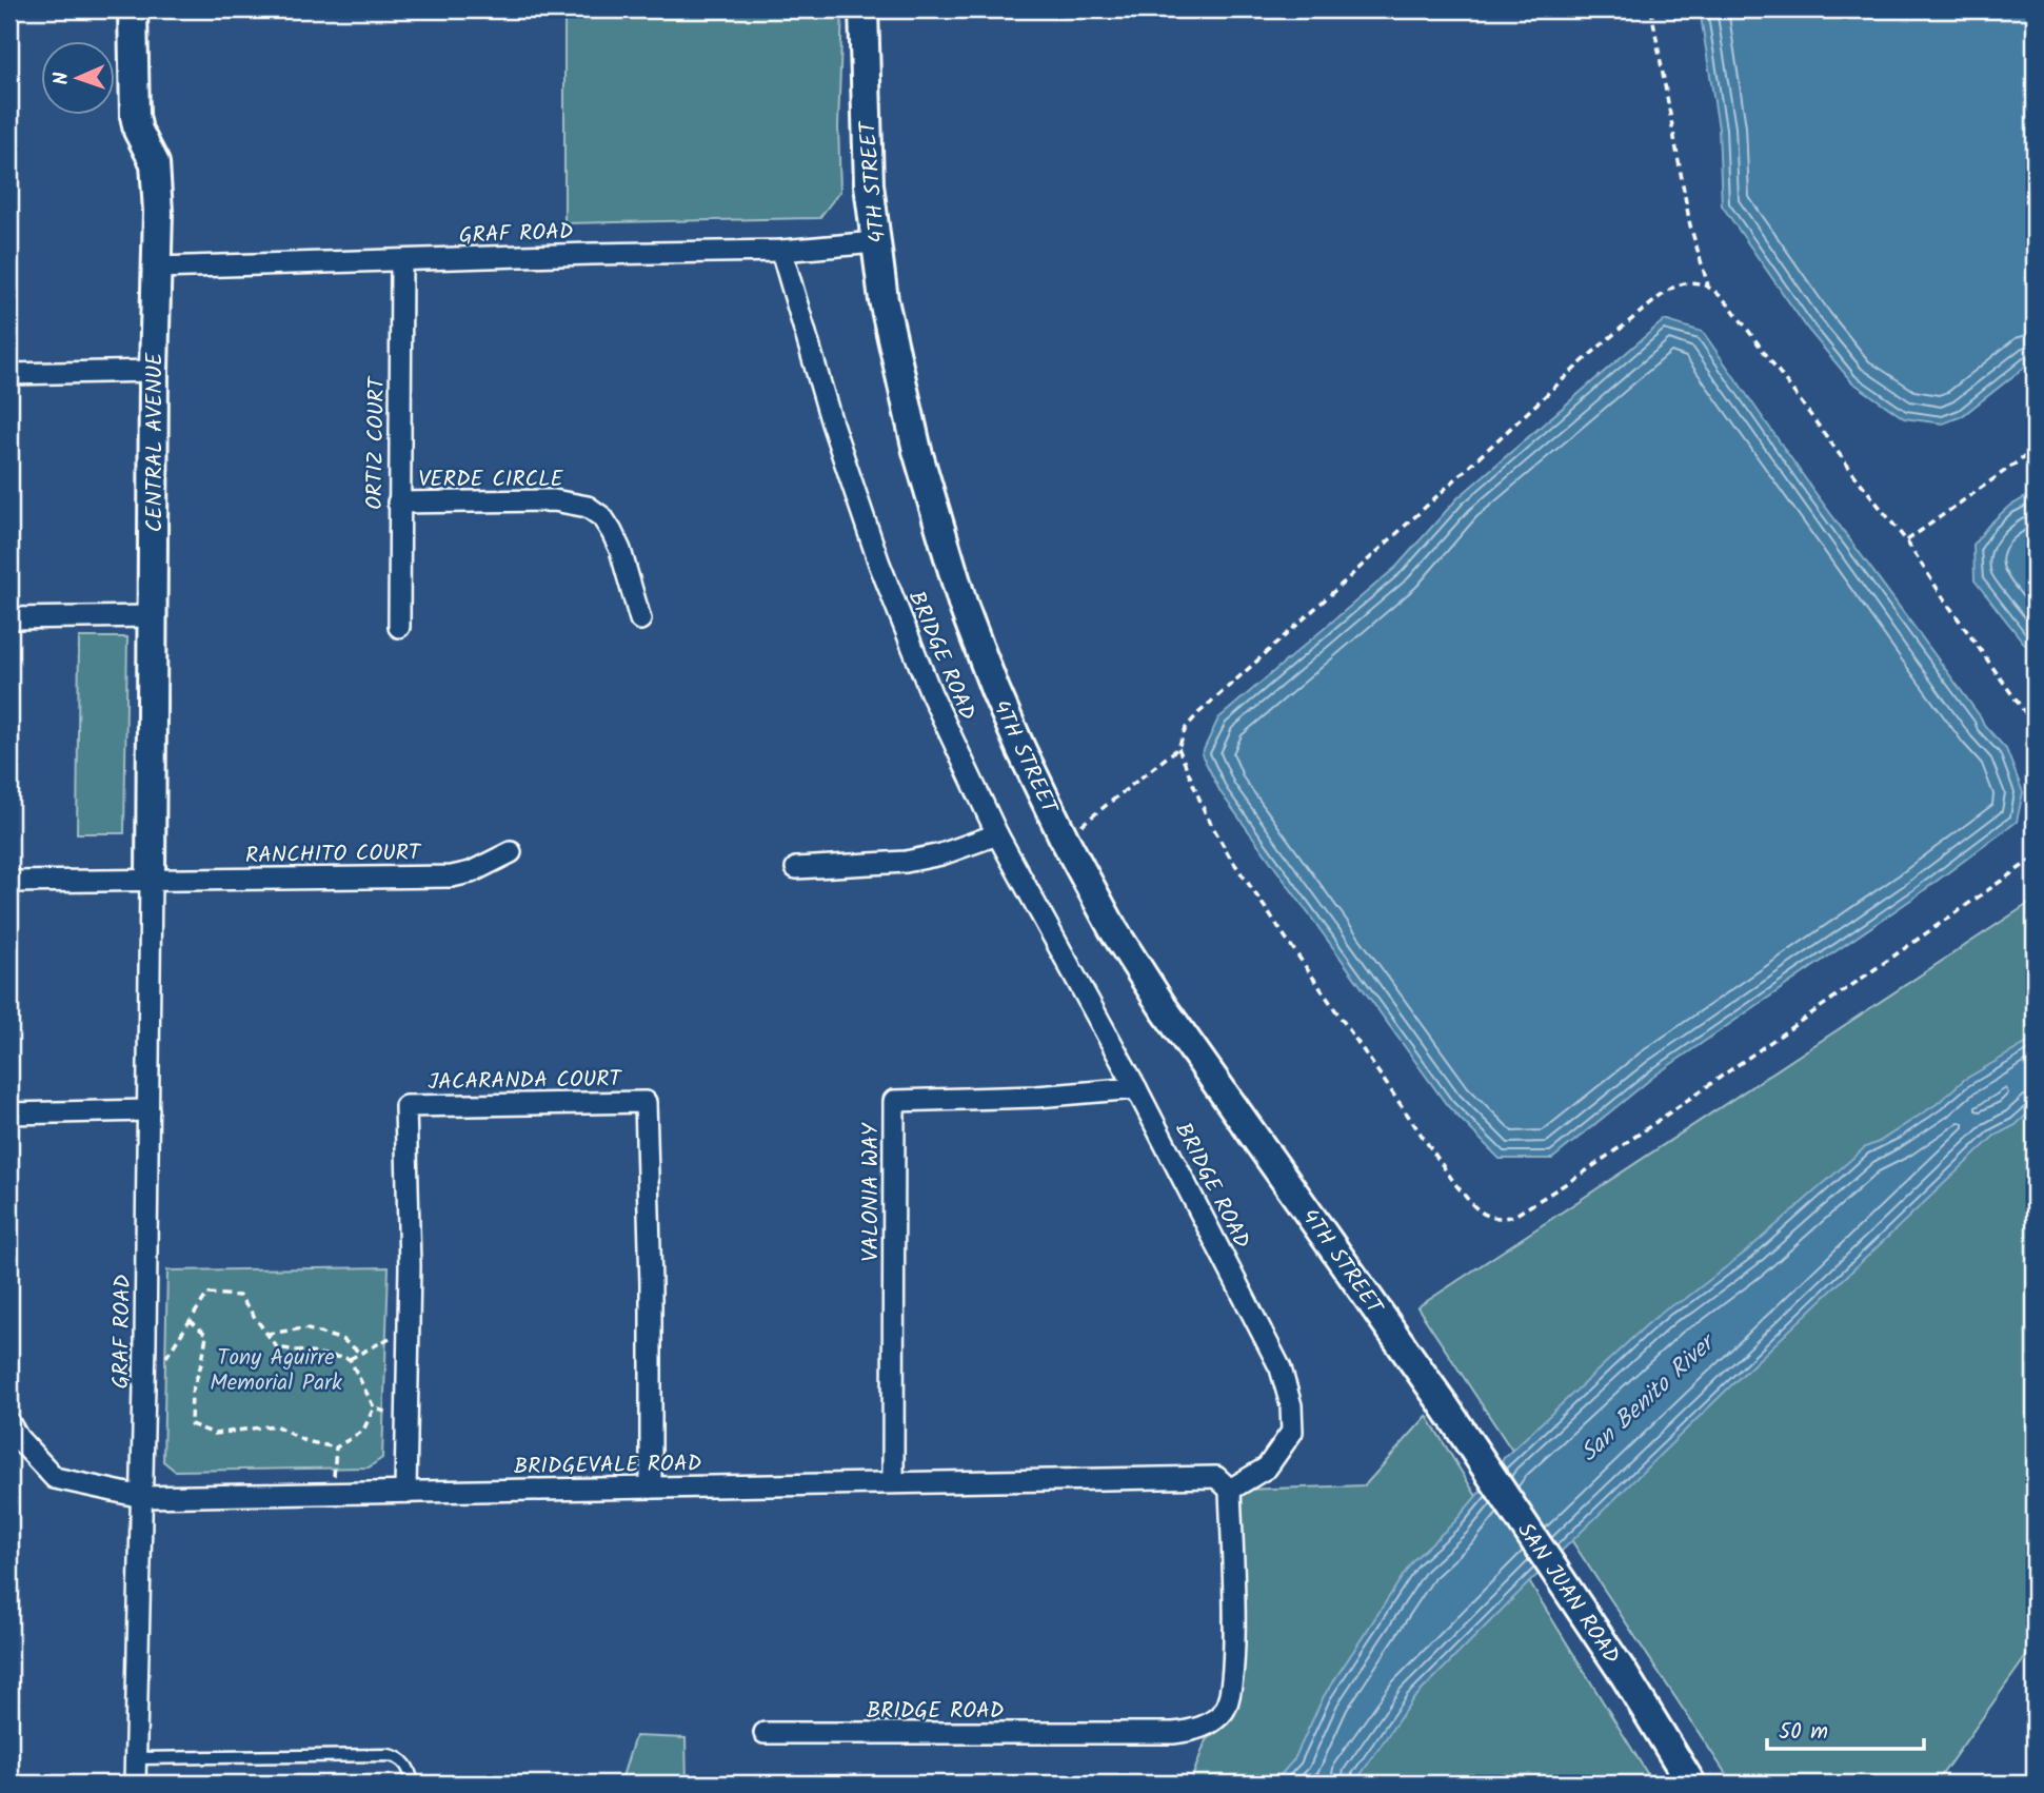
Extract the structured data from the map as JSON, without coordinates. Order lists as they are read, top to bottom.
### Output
{
  "streets": {
    "main road": ["4TH STREET", "CENTRAL AVENUE", "SAN JUAN ROAD"],
    "street": [
      "GRAF ROAD",
      "ORTIZ COURT",
      "VERDE CIRCLE",
      "BRIDGE ROAD",
      "RANCHITO COURT",
      "JACARANDA COURT",
      "VALONIA WAY",
      "BRIDGEVALE ROAD"
    ]
  },
  "crossings": [
    ["4TH STREET", "GRAF ROAD"],
    ["4TH STREET", "SAN JUAN ROAD"],
    ["GRAF ROAD", "CENTRAL AVENUE"],
    ["GRAF ROAD", "ORTIZ COURT"],
    ["GRAF ROAD", "BRIDGE ROAD"],
    ["GRAF ROAD", "RANCHITO COURT"],
    ["GRAF ROAD", "BRIDGEVALE ROAD"],
    ["CENTRAL AVENUE", "RANCHITO COURT"],
    ["ORTIZ COURT", "VERDE CIRCLE"],
    ["BRIDGE ROAD", "VALONIA WAY"],
    ["BRIDGE ROAD", "BRIDGEVALE ROAD"],
    ["JACARANDA COURT", "BRIDGEVALE ROAD"],
    ["VALONIA WAY", "BRIDGEVALE ROAD"]
  ],
  "water": ["San Benito River"],
  "parks": ["Tony Aguirre Memorial Park"],
  "scale_bar": "50 m",
  "north": "left"
}
